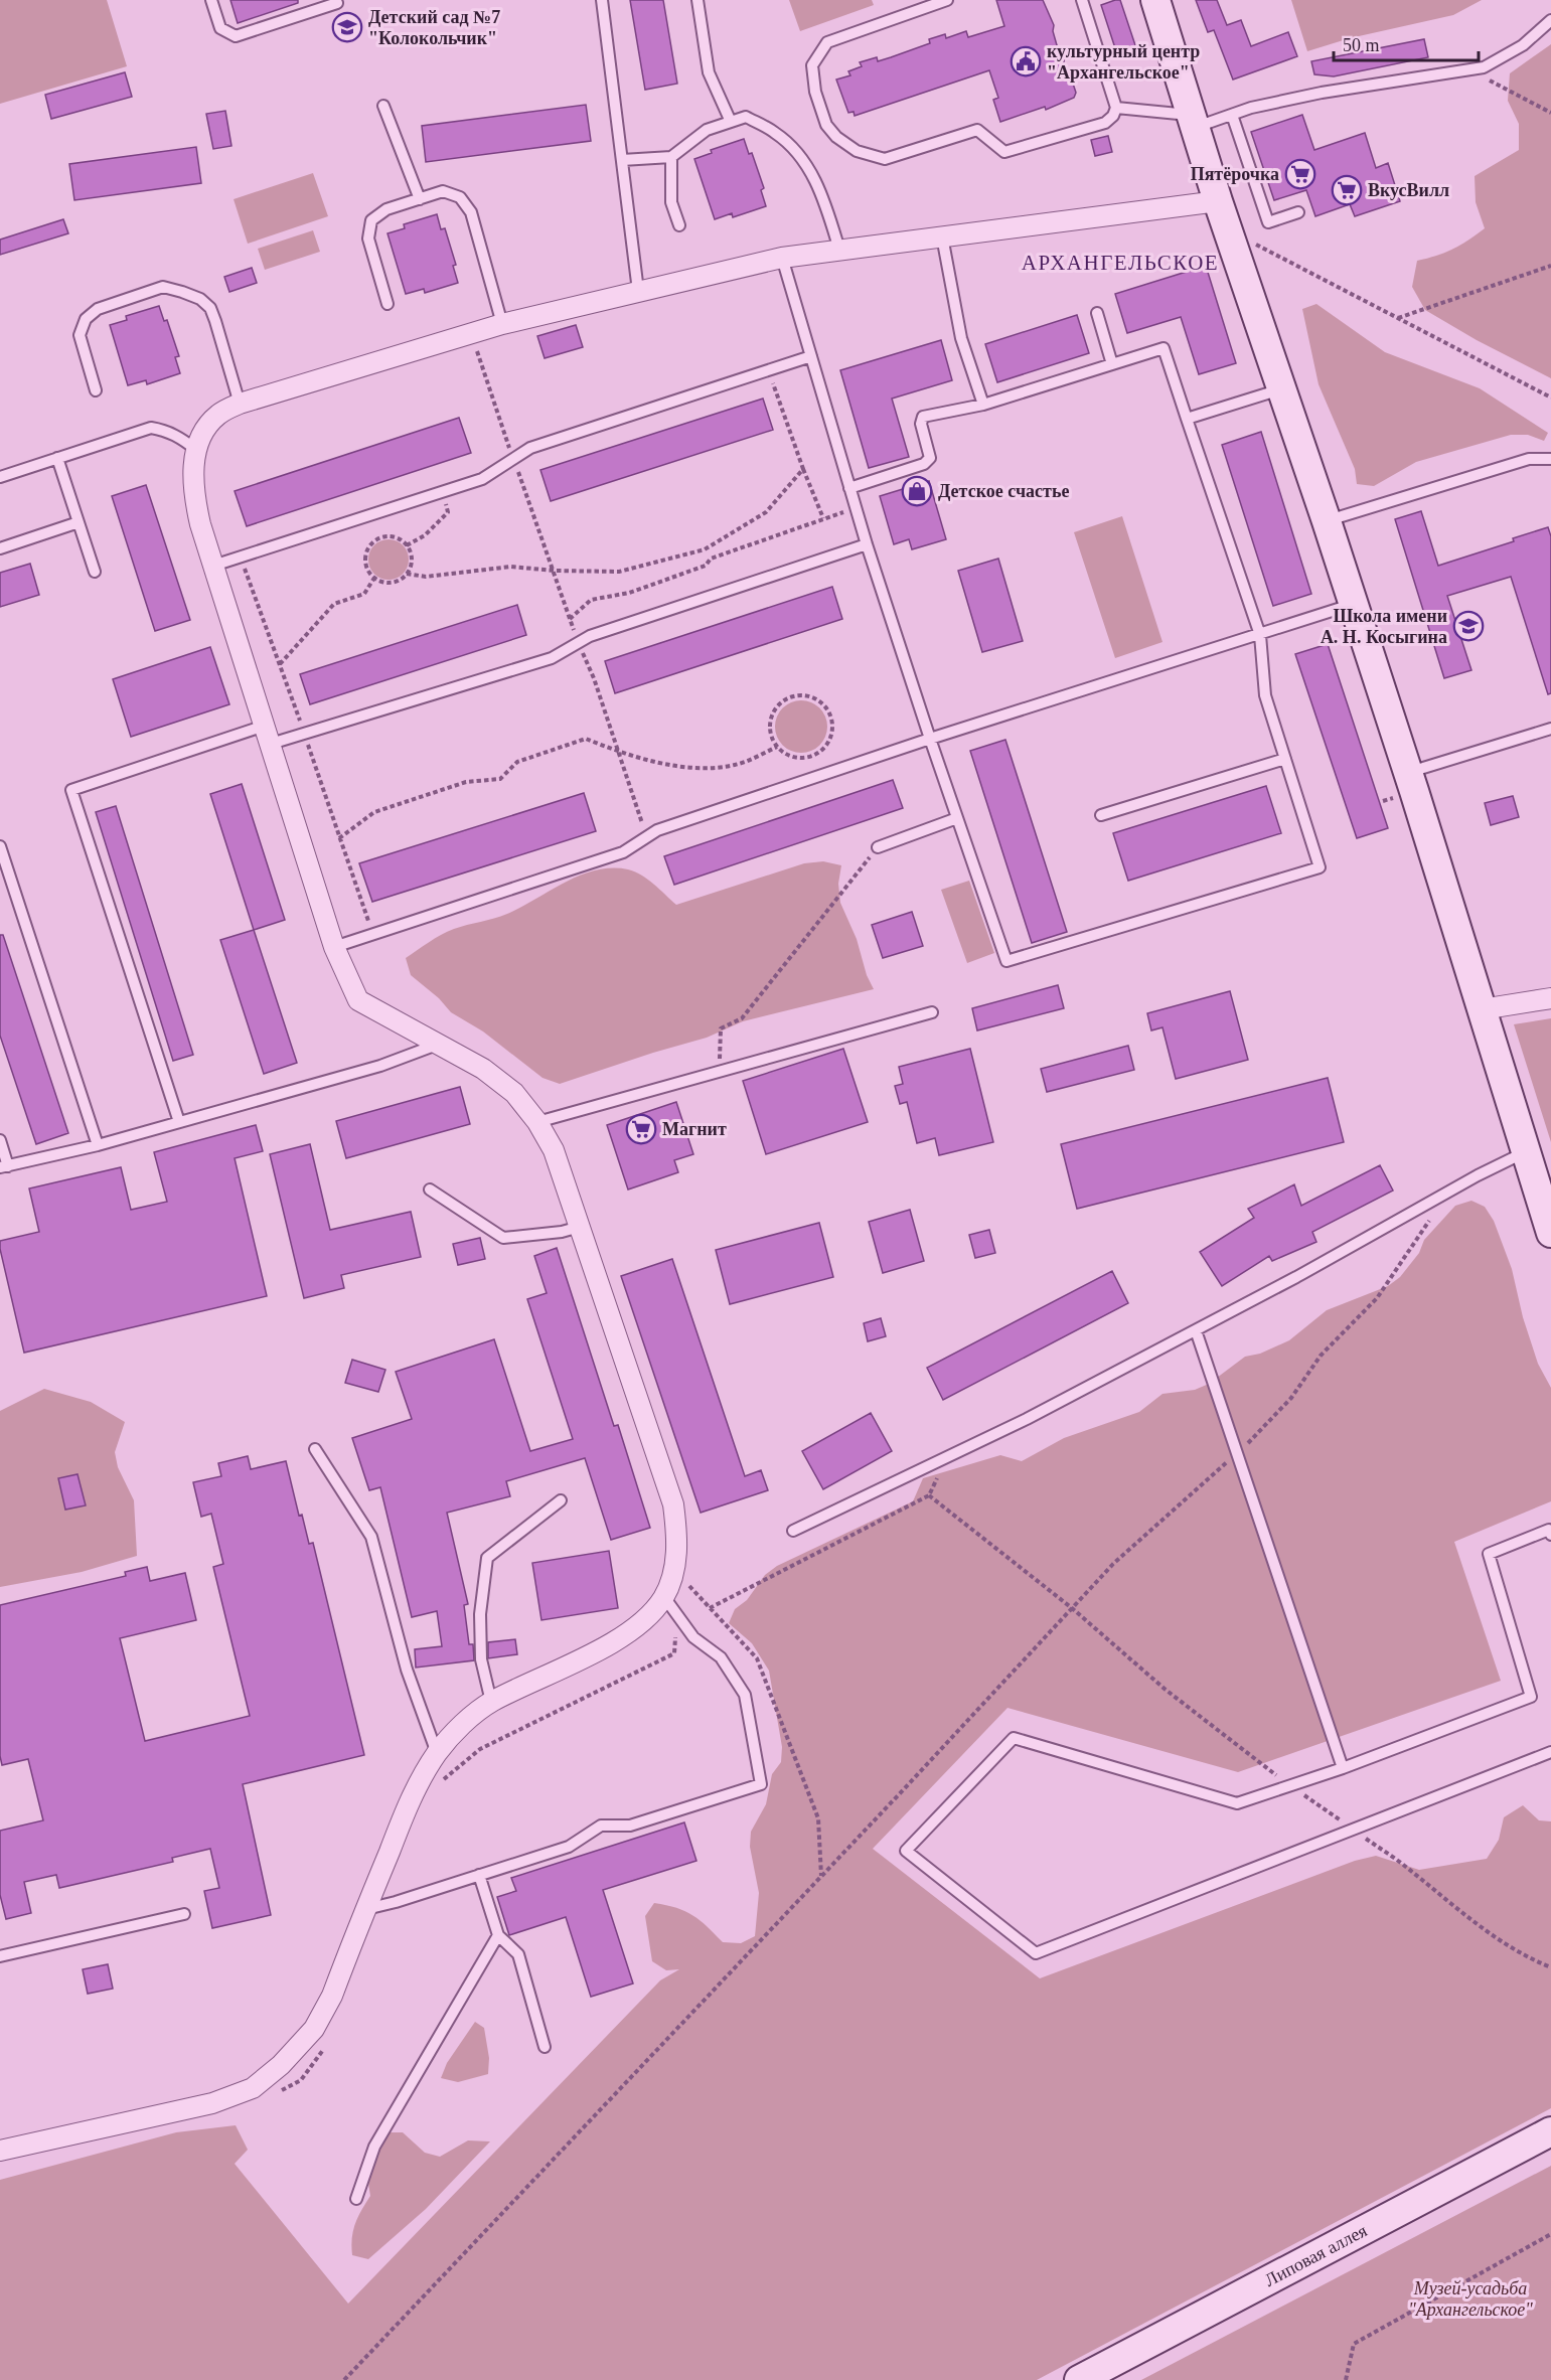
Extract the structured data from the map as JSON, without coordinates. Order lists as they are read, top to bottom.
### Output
{
  "streets": {
    "street": ["Липовая аллея"]
  },
  "districts": ["АРХАНГЕЛЬСКОЕ"],
  "parks": ["Музей-усадьба \"Архангельское\""],
  "places": {
    "school or university": ["Детский сад №7 \"Колокольчик\"", "Школа имени А. Н. Косыгина"],
    "public building": ["культурный центр \"Архангельское\""],
    "supermarket": ["Пятёрочка", "ВкусВилл", "Магнит"],
    "shop": ["Детское счастье"]
  },
  "scale_bar": "50 m"
}
